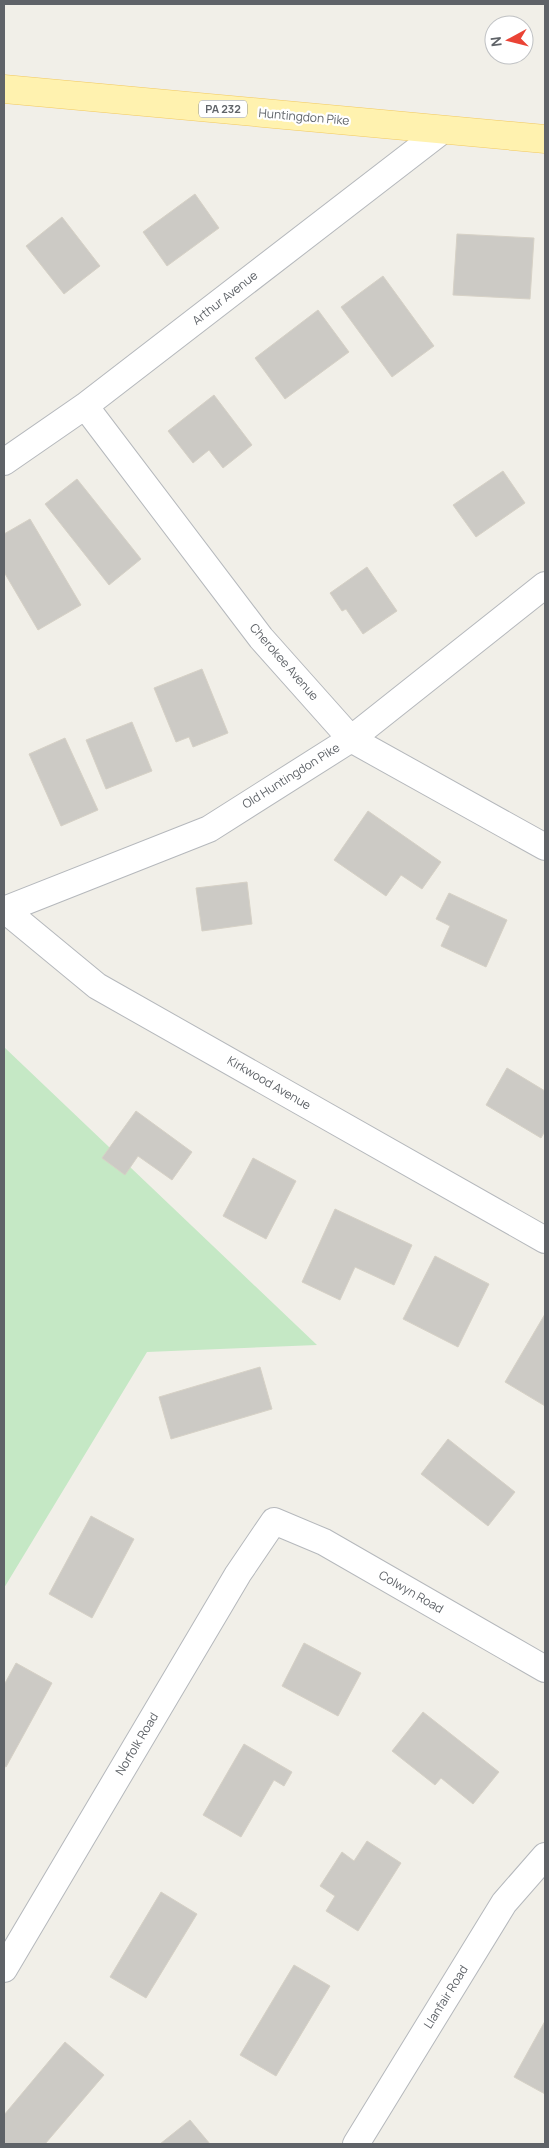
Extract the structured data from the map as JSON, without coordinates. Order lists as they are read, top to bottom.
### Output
{
  "streets": {
    "main road": ["PA 232", "Huntingdon Pike"],
    "street": [
      "Arthur Avenue",
      "Cherokee Avenue",
      "Old Huntingdon Pike",
      "Kirkwood Avenue",
      "Colwyn Road",
      "Norfolk Road",
      "Llanfair Road"
    ]
  },
  "crossings": [
    ["Huntingdon Pike", "Arthur Avenue"],
    ["Arthur Avenue", "Cherokee Avenue"],
    ["Cherokee Avenue", "Old Huntingdon Pike"],
    ["Old Huntingdon Pike", "Kirkwood Avenue"],
    ["Colwyn Road", "Norfolk Road"]
  ],
  "north": "left"
}
